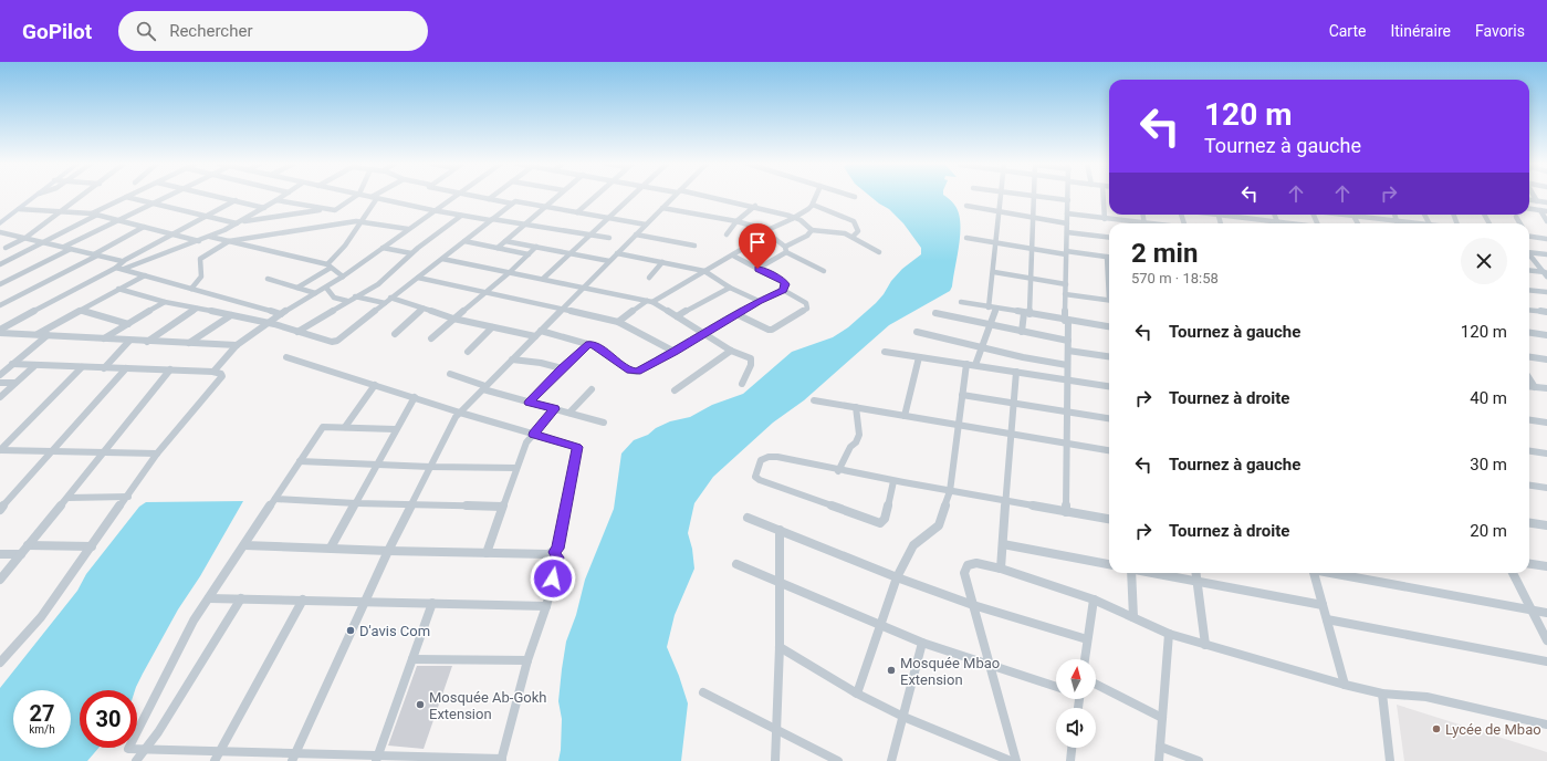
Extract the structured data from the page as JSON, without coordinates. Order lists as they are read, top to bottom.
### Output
{
  "places": [
    "D'avis Com",
    "Mosquée Mbao Extension",
    "Mosquée Ab-Gokh Extension",
    "Lycée de Mbao"
  ],
  "north": "top",
  "page": {
    "header": "GoPilot",
    "search": "Rechercher",
    "nav": ["Carte", "Itinéraire", "Favoris"],
    "turn": ["120 m", "Tournez à gauche"],
    "heading": ["2 min", "570 m · 18:58"],
    "list": [
      {
        "name": "Tournez à gauche",
        "value": "120 m"
      },
      {
        "name": "Tournez à droite",
        "value": "40 m"
      },
      {
        "name": "Tournez à gauche",
        "value": "30 m"
      },
      {
        "name": "Tournez à droite",
        "value": "20 m"
      }
    ],
    "speed": "27 km/h",
    "limit": "30"
  }
}
